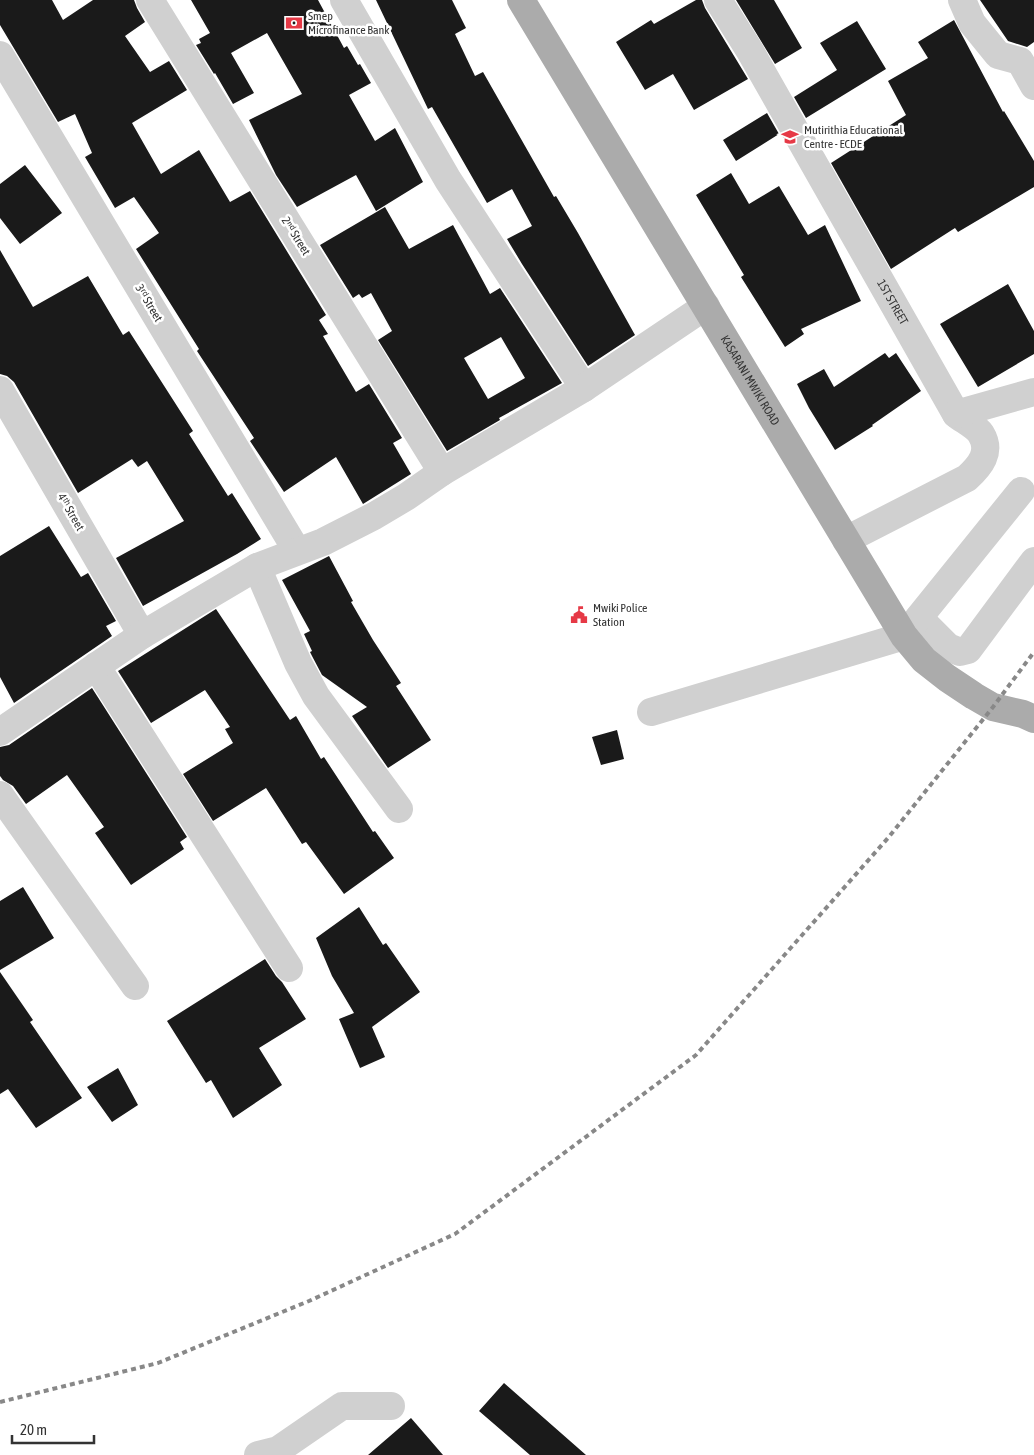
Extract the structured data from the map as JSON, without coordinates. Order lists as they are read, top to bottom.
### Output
{
  "streets": {
    "main road": ["KASARANI MWIKI ROAD"],
    "street": [
      "2ⁿᵈ Street",
      "1ST STREET",
      "3ʳᵈ Street",
      "4ᵗʰ Street"
    ]
  },
  "crossings": [
    ["1ST STREET", "KASARANI MWIKI ROAD"]
  ],
  "places": {
    "bank": ["Smep Microfinance Bank"],
    "school or university": ["Mutirithia Educational Centre - ECDE"],
    "public building": ["Mwiki Police Station"]
  },
  "scale_bar": "20 m"
}
